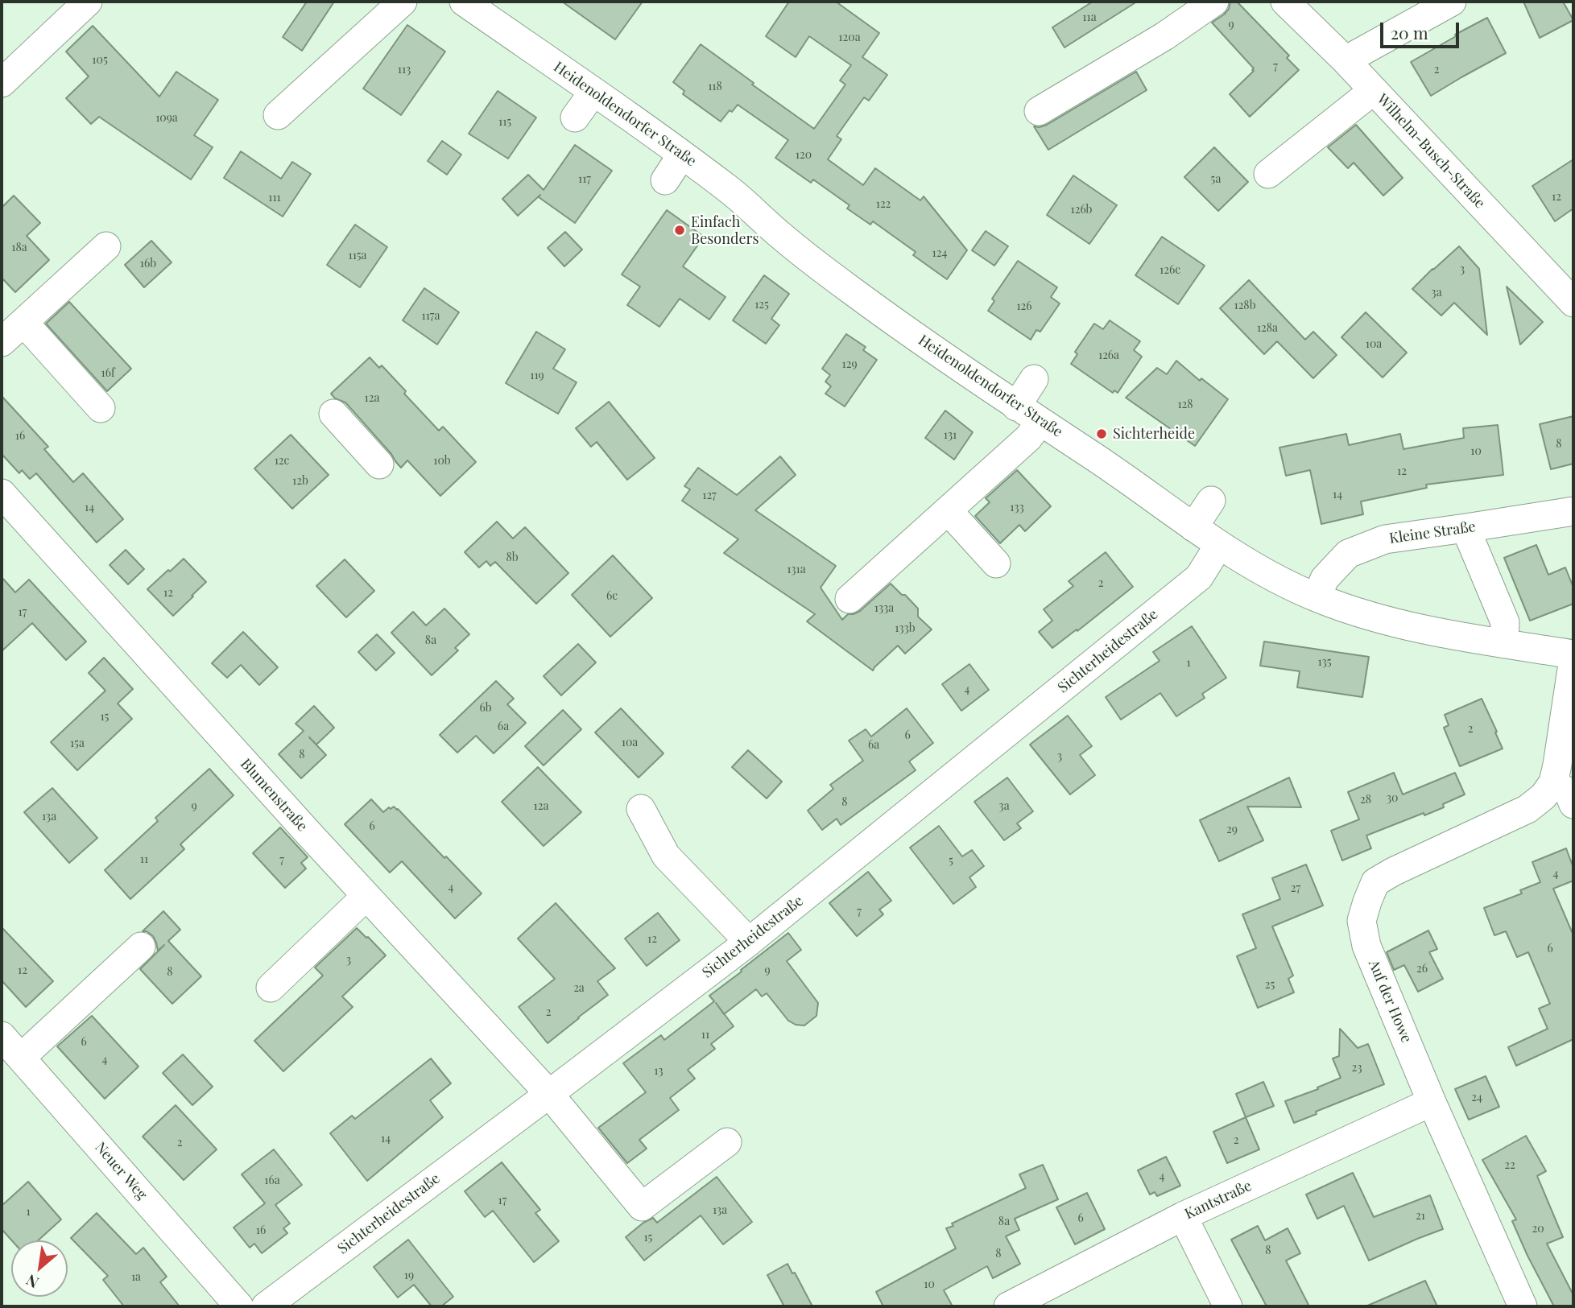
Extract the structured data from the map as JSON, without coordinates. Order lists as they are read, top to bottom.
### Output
{
  "streets": {
    "street": [
      "Heidenoldendorfer Straße",
      "Wilhelm-Busch-Straße",
      "Kleine Straße",
      "Sichterheidestraße",
      "Blumenstraße",
      "Auf der Howe",
      "Neuer Weg",
      "Kantstraße"
    ]
  },
  "crossings": [
    ["Heidenoldendorfer Straße", "Kleine Straße"],
    ["Heidenoldendorfer Straße", "Sichterheidestraße"],
    ["Sichterheidestraße", "Blumenstraße"],
    ["Auf der Howe", "Kantstraße"]
  ],
  "places": ["Einfach Besonders", "Sichterheide"],
  "house_numbers": [
    "11a",
    "9",
    "120a",
    "105",
    "7",
    "113",
    "2",
    "118",
    "109a",
    "115",
    "120",
    "117",
    "5a",
    "12",
    "111",
    "122",
    "126b",
    "18a",
    "124",
    "115a",
    "16b",
    "3",
    "126c",
    "3a",
    "125",
    "128b",
    "126",
    "117a",
    "128a",
    "10a",
    "126a",
    "129",
    "16f",
    "119",
    "12a",
    "128",
    "131",
    "16",
    "8",
    "10",
    "12c",
    "10b",
    "12",
    "12b",
    "14",
    "127",
    "14",
    "133",
    "8b",
    "131a",
    "2",
    "12",
    "6c",
    "133a",
    "17",
    "133b",
    "8a",
    "135",
    "1",
    "4",
    "6b",
    "15",
    "6a",
    "2",
    "6",
    "10a",
    "15a",
    "6a",
    "8",
    "3",
    "30",
    "28",
    "8",
    "9",
    "12a",
    "3a",
    "13a",
    "6",
    "29",
    "11",
    "7",
    "5",
    "4",
    "4",
    "27",
    "7",
    "12",
    "6",
    "3",
    "26",
    "12",
    "9",
    "8",
    "25",
    "2a",
    "2",
    "11",
    "6",
    "4",
    "23",
    "13",
    "24",
    "14",
    "2",
    "2",
    "22",
    "4",
    "16a",
    "17",
    "13a",
    "1",
    "21",
    "6",
    "8a",
    "20",
    "16",
    "15",
    "8",
    "8",
    "19",
    "1a",
    "10"
  ],
  "scale_bar": "20 m",
  "north": "bottom left"
}
